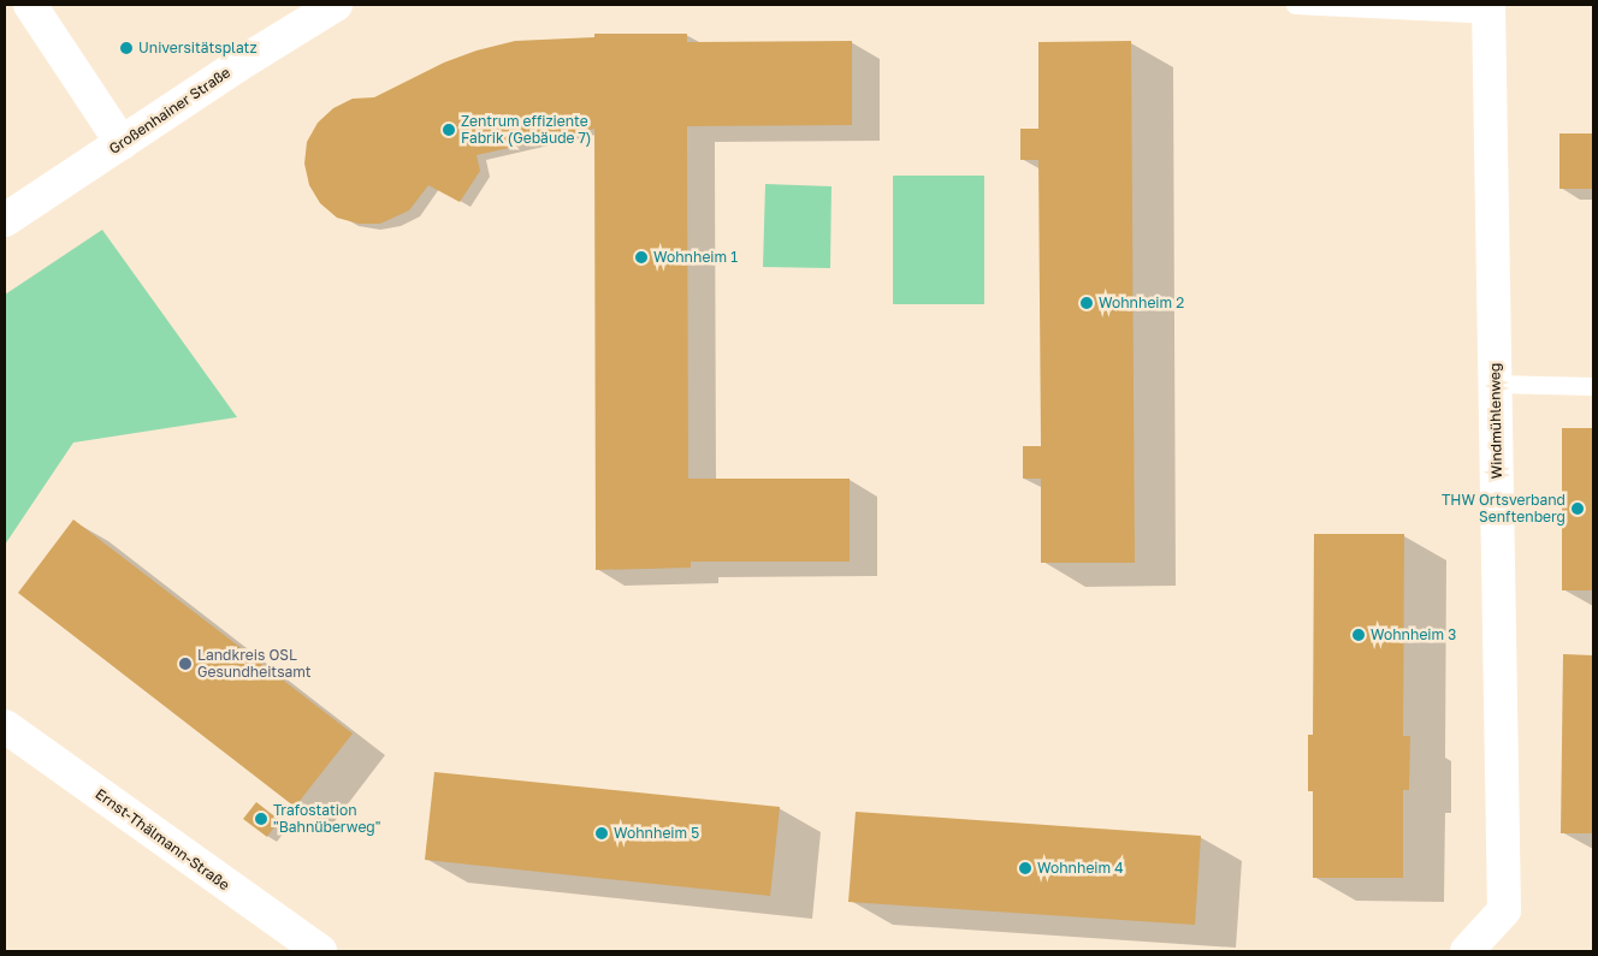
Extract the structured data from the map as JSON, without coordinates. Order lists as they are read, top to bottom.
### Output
{
  "streets": {
    "street": ["Großenhainer Straße", "Windmühlenweg", "Ernst-Thälmann-Straße"]
  },
  "places": [
    "Universitätsplatz",
    "Zentrum effiziente Fabrik (Gebäude 7)",
    "Wohnheim 1",
    "Wohnheim 2",
    "THW Ortsverband Senftenberg",
    "Wohnheim 3",
    "Landkreis OSL Gesundheitsamt",
    "Trafostation \"Bahnüberweg\"",
    "Wohnheim 5",
    "Wohnheim 4"
  ]
}
